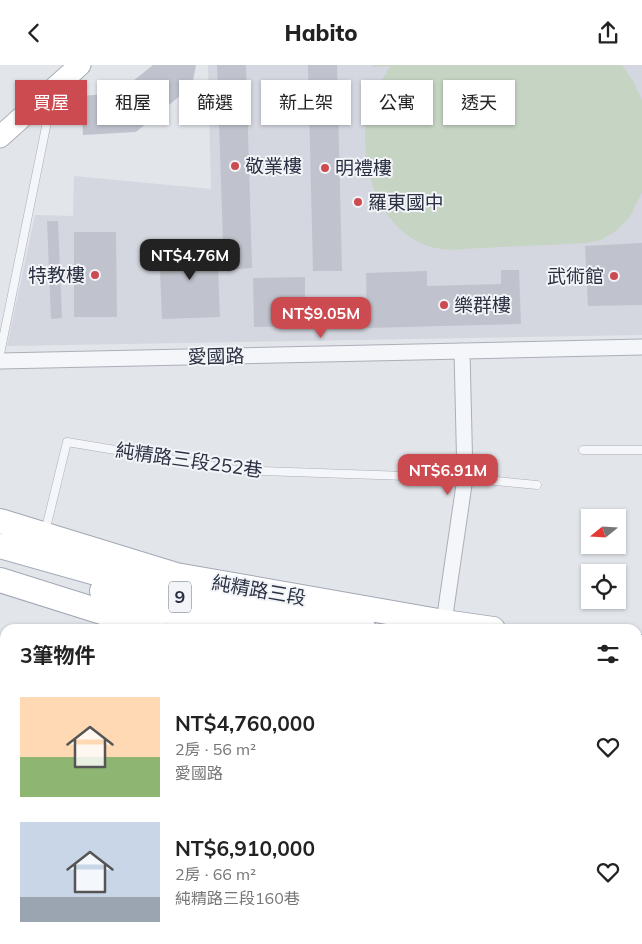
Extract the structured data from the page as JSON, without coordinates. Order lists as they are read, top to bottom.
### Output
{
  "streets": {
    "main road": ["純精路三段", "9"],
    "street": ["愛國路"],
    "lane": ["純精路三段252巷"]
  },
  "crossings": [
    ["純精路三段252巷", "純精路三段"]
  ],
  "places": [
    "敬業樓",
    "明禮樓",
    "羅東國中",
    "特教樓",
    "武術館",
    "樂群樓"
  ],
  "north": "left",
  "page": {
    "header": "Habito",
    "chip": [
      "買屋",
      "租屋",
      "篩選",
      "新上架",
      "公寓",
      "透天"
    ],
    "price": ["NT$4.76M", "NT$9.05M", "NT$6.91M"],
    "heading": "3筆物件",
    "list": [
      {
        "name": "NT$4,760,000",
        "note": "2房 · 56 m² · 愛國路"
      },
      {
        "name": "NT$6,910,000",
        "note": "2房 · 66 m² · 純精路三段160巷"
      }
    ]
  }
}
